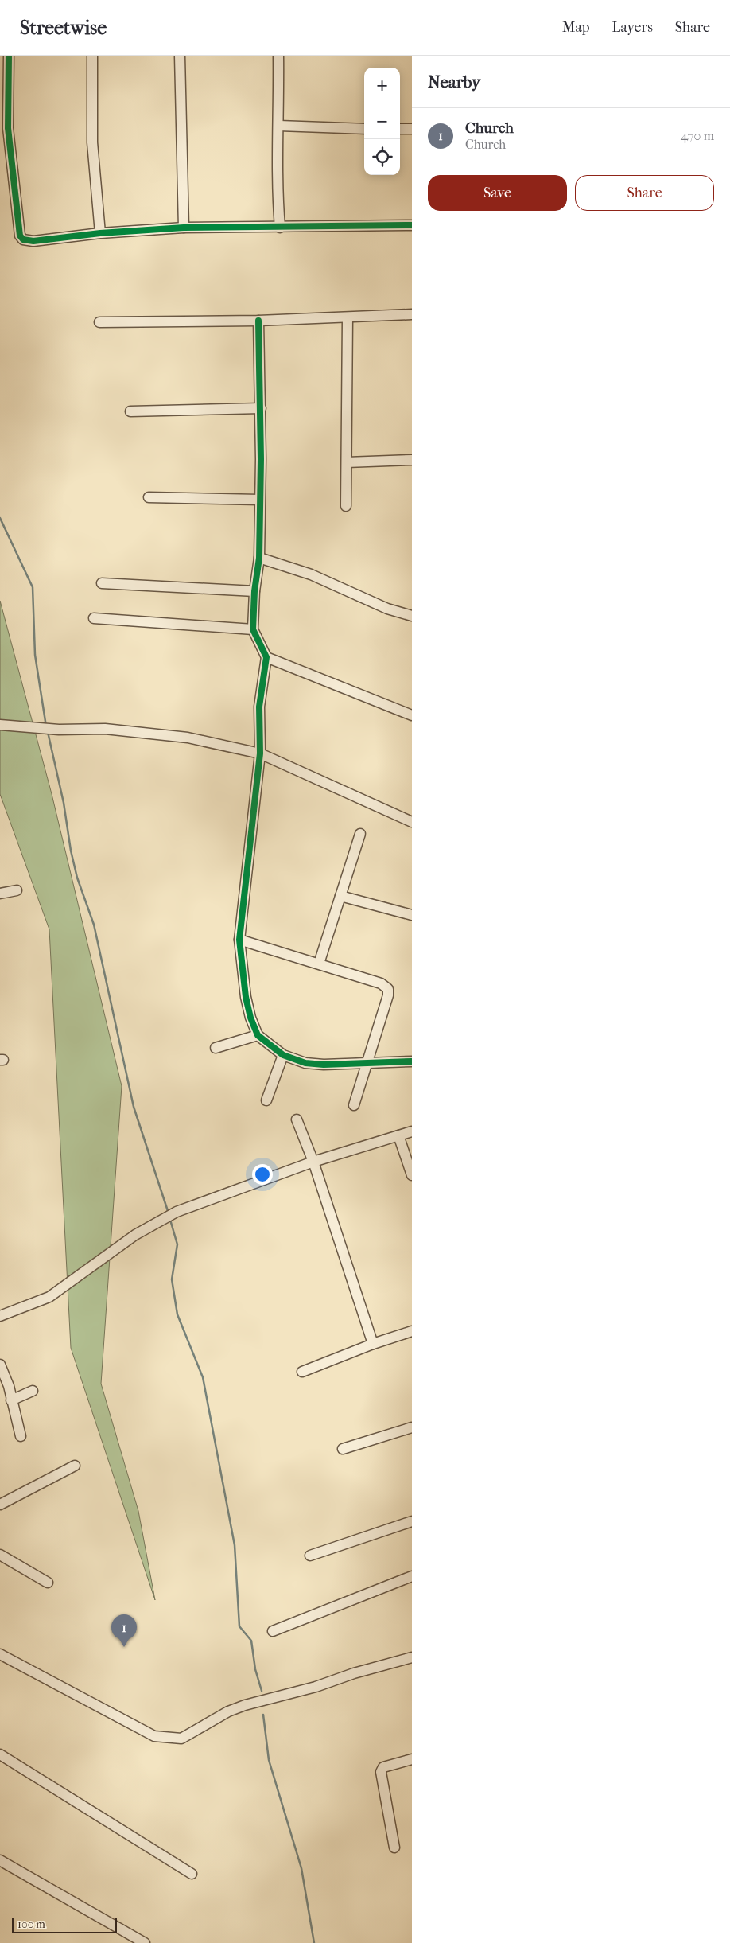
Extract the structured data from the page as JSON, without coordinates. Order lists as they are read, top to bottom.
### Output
{
  "scale_bar": "100 m",
  "page": {
    "header": "Streetwise",
    "nav": ["Map", "Layers", "Share"],
    "heading": "Nearby",
    "map_buttons": ["+", "−"],
    "list": [
      {
        "mark": "1",
        "name": "Church",
        "note": "Church",
        "value": "470 m"
      }
    ],
    "buttons": ["Save", "Share"],
    "pins": "1",
    "scale": "100 m"
  }
}
